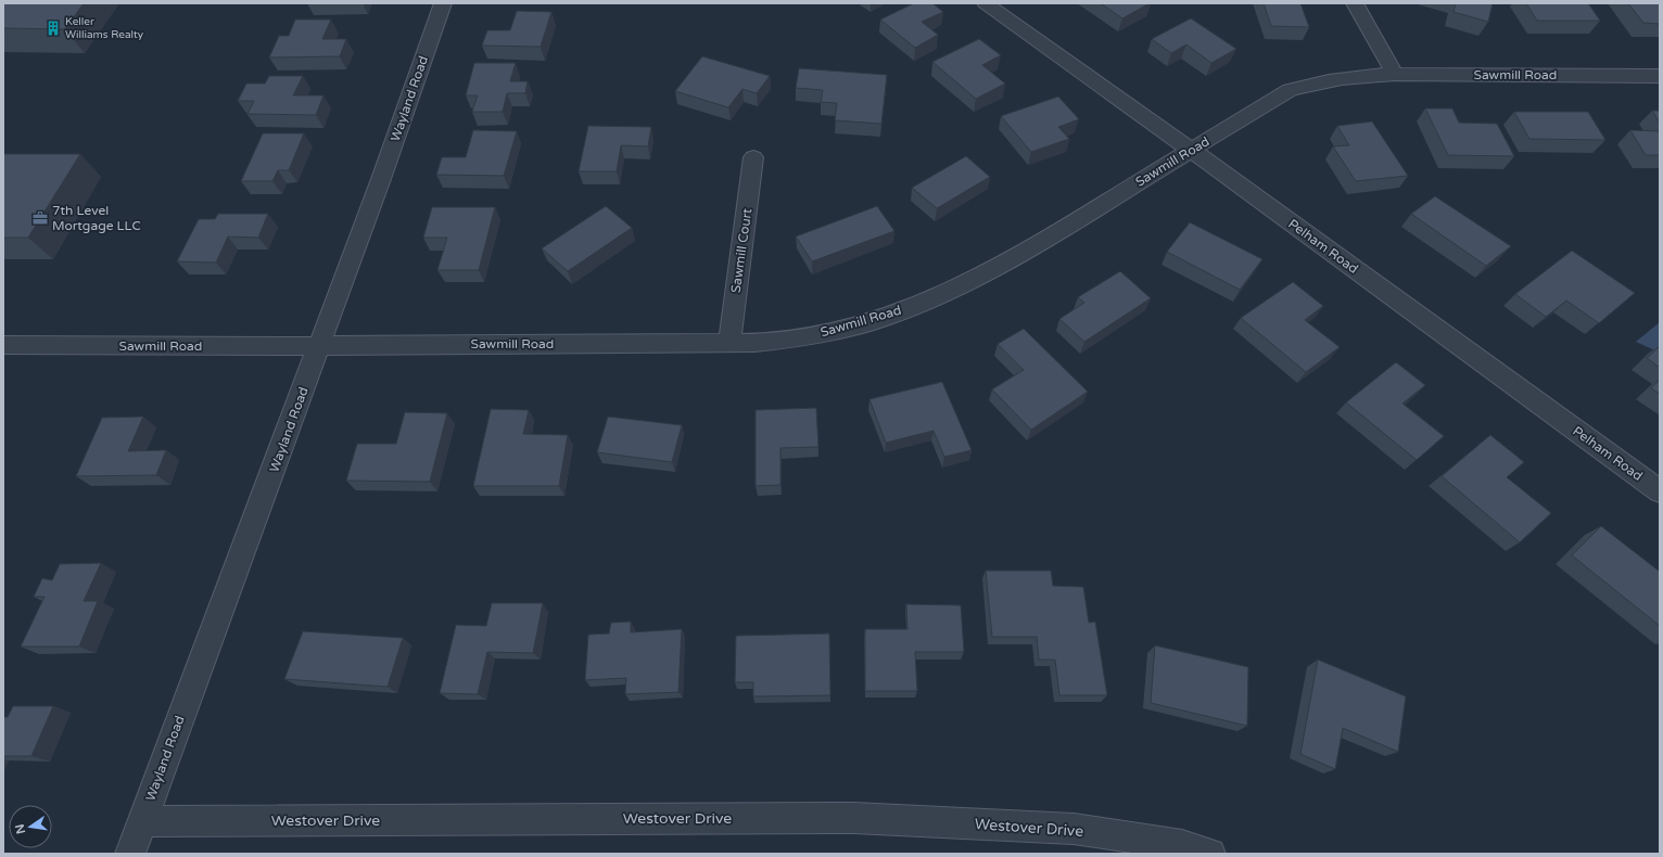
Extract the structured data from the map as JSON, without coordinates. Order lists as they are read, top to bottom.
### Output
{
  "streets": {
    "street": [
      "Sawmill Road",
      "Wayland Road",
      "Pelham Road",
      "Sawmill Court",
      "Westover Drive"
    ]
  },
  "crossings": [
    ["Sawmill Road", "Wayland Road"],
    ["Sawmill Road", "Pelham Road"],
    ["Sawmill Road", "Sawmill Court"],
    ["Wayland Road", "Westover Drive"]
  ],
  "places": {
    "building": ["Keller Williams Realty"],
    "office": ["7th Level Mortgage LLC"]
  },
  "north": "left"
}
